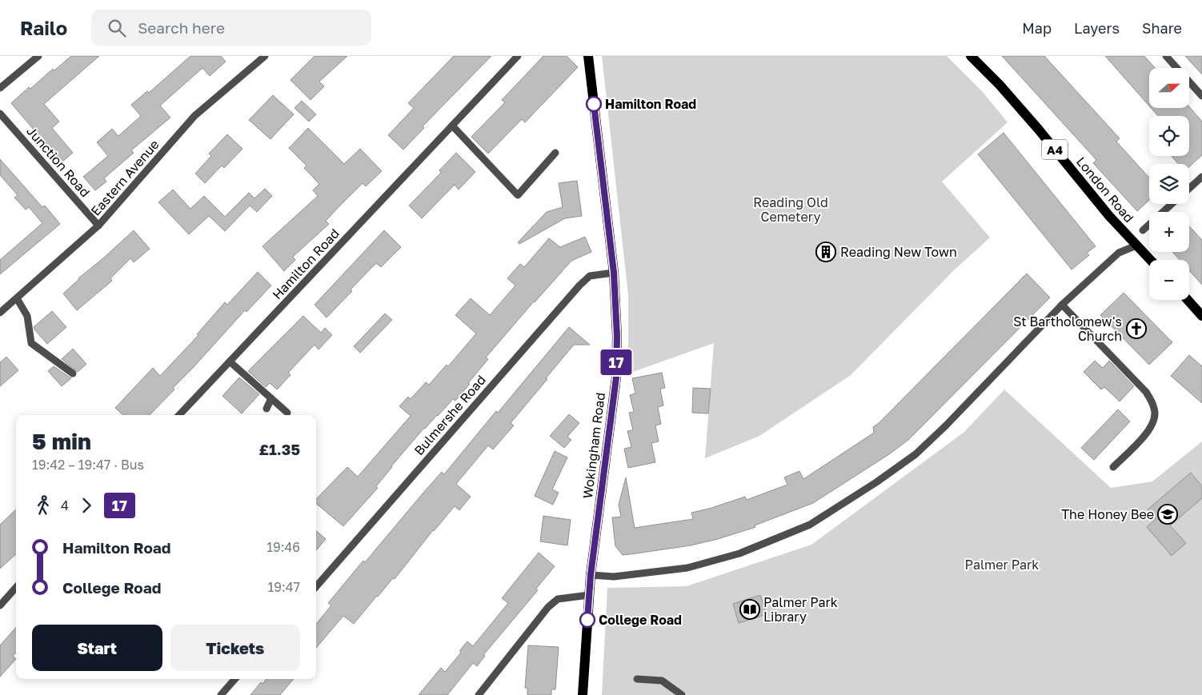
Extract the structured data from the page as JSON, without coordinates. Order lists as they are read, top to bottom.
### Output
{
  "streets": {
    "main road": ["A4", "London Road", "Wokingham Road"],
    "street": [
      "Junction Road",
      "Eastern Avenue",
      "Hamilton Road",
      "Bulmershe Road"
    ]
  },
  "crossings": [
    ["Junction Road", "Eastern Avenue"],
    ["Bulmershe Road", "Wokingham Road"]
  ],
  "parks": ["Reading Old Cemetery", "Palmer Park"],
  "places": {
    "other": ["Hamilton Road", "College Road"],
    "building": ["Reading New Town"],
    "church": ["St Bartholomew's Church"],
    "school or university": ["The Honey Bee"],
    "library": ["Palmer Park Library"]
  },
  "lines": ["bus line 17"],
  "north": "right",
  "page": {
    "header": "Railo",
    "search": "Search here",
    "nav": ["Map", "Layers", "Share"],
    "on_map": "17",
    "map_buttons": ["+", "−"],
    "heading": ["5 min", "19:42 – 19:47 · Bus", "£1.35"],
    "legs": ["4", "17"],
    "list": [
      {
        "name": "Hamilton Road",
        "value": "19:46"
      },
      {
        "name": "College Road",
        "value": "19:47"
      }
    ],
    "buttons": ["Start", "Tickets"]
  }
}
